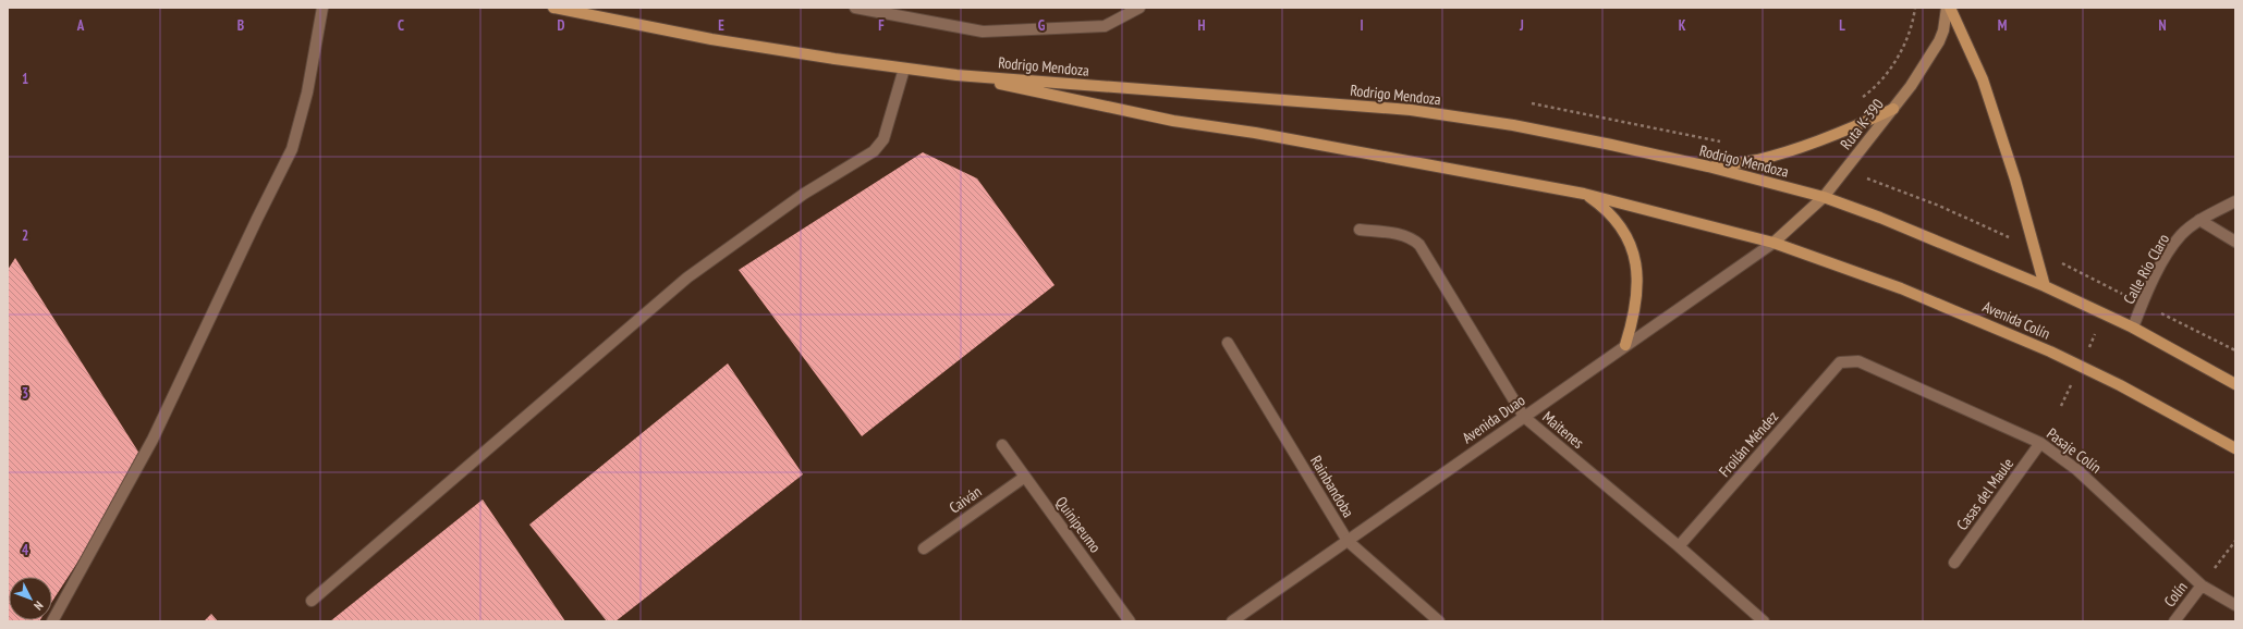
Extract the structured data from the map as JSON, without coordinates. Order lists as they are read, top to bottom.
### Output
{
  "streets": {
    "main road": ["Rodrigo Mendoza", "Ruta K-390", "Avenida Colín"],
    "street": [
      "Calle Río Claro",
      "Avenida Duao",
      "Maitenes",
      "Froilán Méndez",
      "Pasaje Colín",
      "Rainbandoba",
      "Casas del Maule",
      "Caiván",
      "Quinipeumo",
      "Colín"
    ]
  },
  "crossings": [
    ["Rodrigo Mendoza", "Ruta K-390"],
    ["Rodrigo Mendoza", "Avenida Colín"],
    ["Rodrigo Mendoza", "Avenida Duao"],
    ["Ruta K-390", "Avenida Colín"],
    ["Ruta K-390", "Avenida Duao"],
    ["Avenida Colín", "Avenida Duao"],
    ["Avenida Duao", "Maitenes"],
    ["Avenida Duao", "Rainbandoba"],
    ["Maitenes", "Froilán Méndez"],
    ["Froilán Méndez", "Pasaje Colín"],
    ["Pasaje Colín", "Casas del Maule"],
    ["Pasaje Colín", "Colín"],
    ["Caiván", "Quinipeumo"]
  ],
  "north": "bottom right",
  "grid": {
    "columns": [
      "A",
      "B",
      "C",
      "D",
      "E",
      "F",
      "G",
      "H",
      "I",
      "J",
      "K",
      "L",
      "M",
      "N"
    ],
    "rows": [
      "1",
      "2",
      "3",
      "4"
    ]
  }
}
